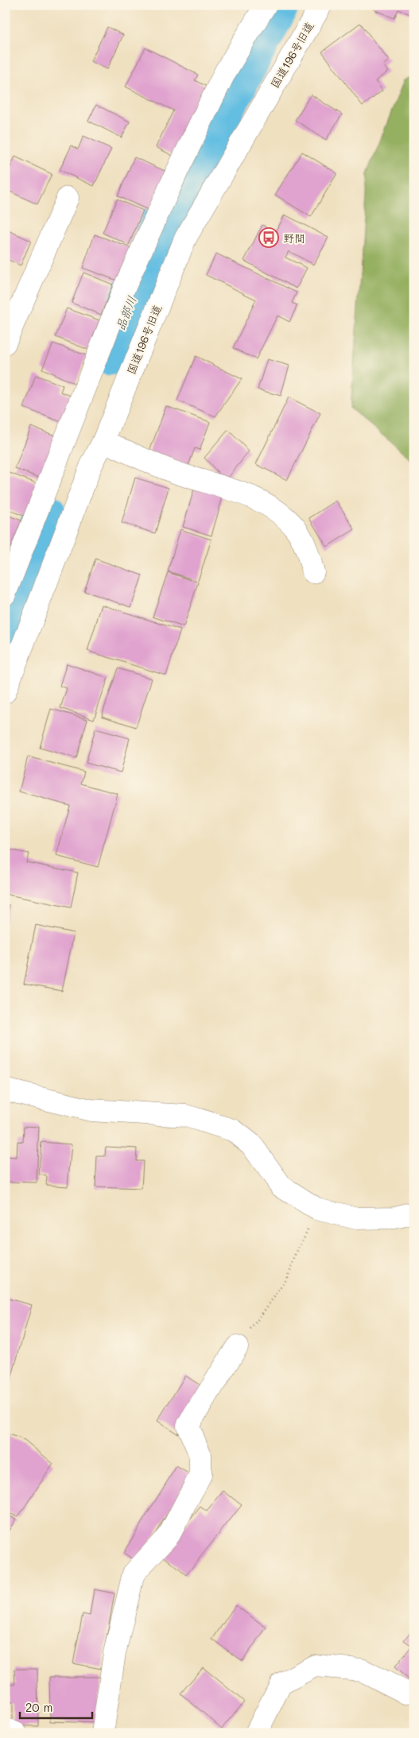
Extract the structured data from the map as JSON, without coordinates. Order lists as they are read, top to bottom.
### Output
{
  "streets": {
    "street": ["国道196号旧道"]
  },
  "water": ["品部川"],
  "places": {
    "bus stop": ["野間"]
  },
  "scale_bar": "20 m"
}
